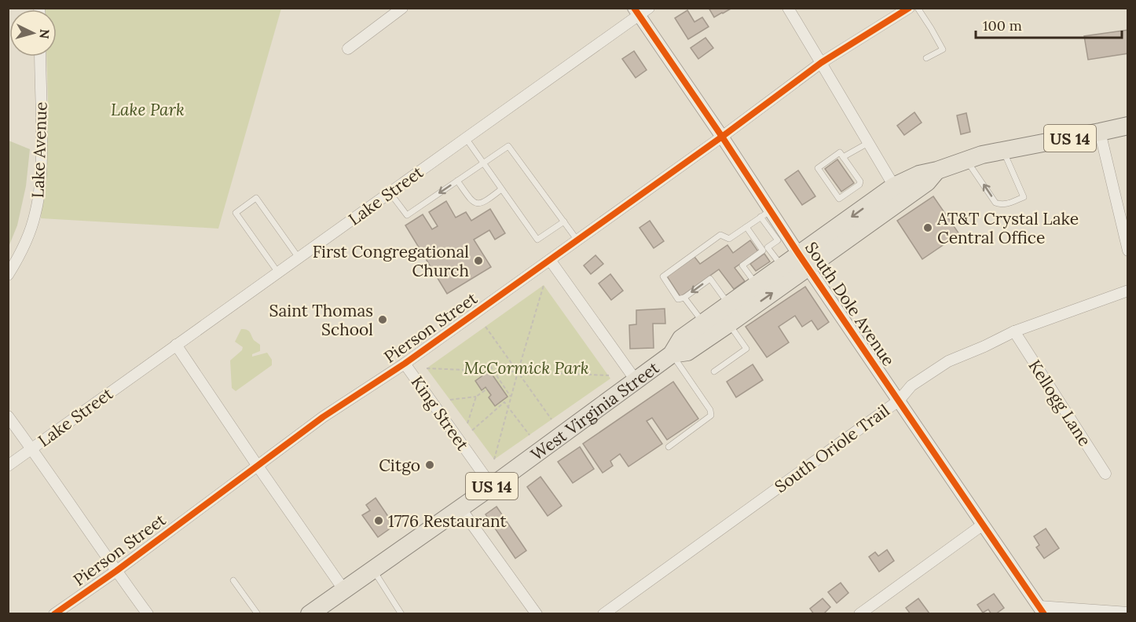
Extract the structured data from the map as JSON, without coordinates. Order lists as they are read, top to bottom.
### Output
{
  "streets": {
    "main road": ["US 14", "West Virginia Street"],
    "street": [
      "Lake Avenue",
      "Lake Street",
      "South Dole Avenue",
      "Pierson Street",
      "Kellogg Lane",
      "King Street",
      "South Oriole Trail"
    ]
  },
  "crossings": [
    ["US 14", "West Virginia Street"],
    ["Lake Street", "South Dole Avenue"],
    ["South Dole Avenue", "Pierson Street"],
    ["South Dole Avenue", "West Virginia Street"],
    ["South Dole Avenue", "South Oriole Trail"],
    ["Pierson Street", "King Street"],
    ["Kellogg Lane", "South Oriole Trail"],
    ["West Virginia Street", "King Street"]
  ],
  "parks": ["Lake Park", "McCormick Park"],
  "places": [
    "AT&T Crystal Lake Central Office",
    "First Congregational Church",
    "Saint Thomas School",
    "Citgo",
    "1776 Restaurant"
  ],
  "scale_bar": "100 m",
  "north": "right"
}
